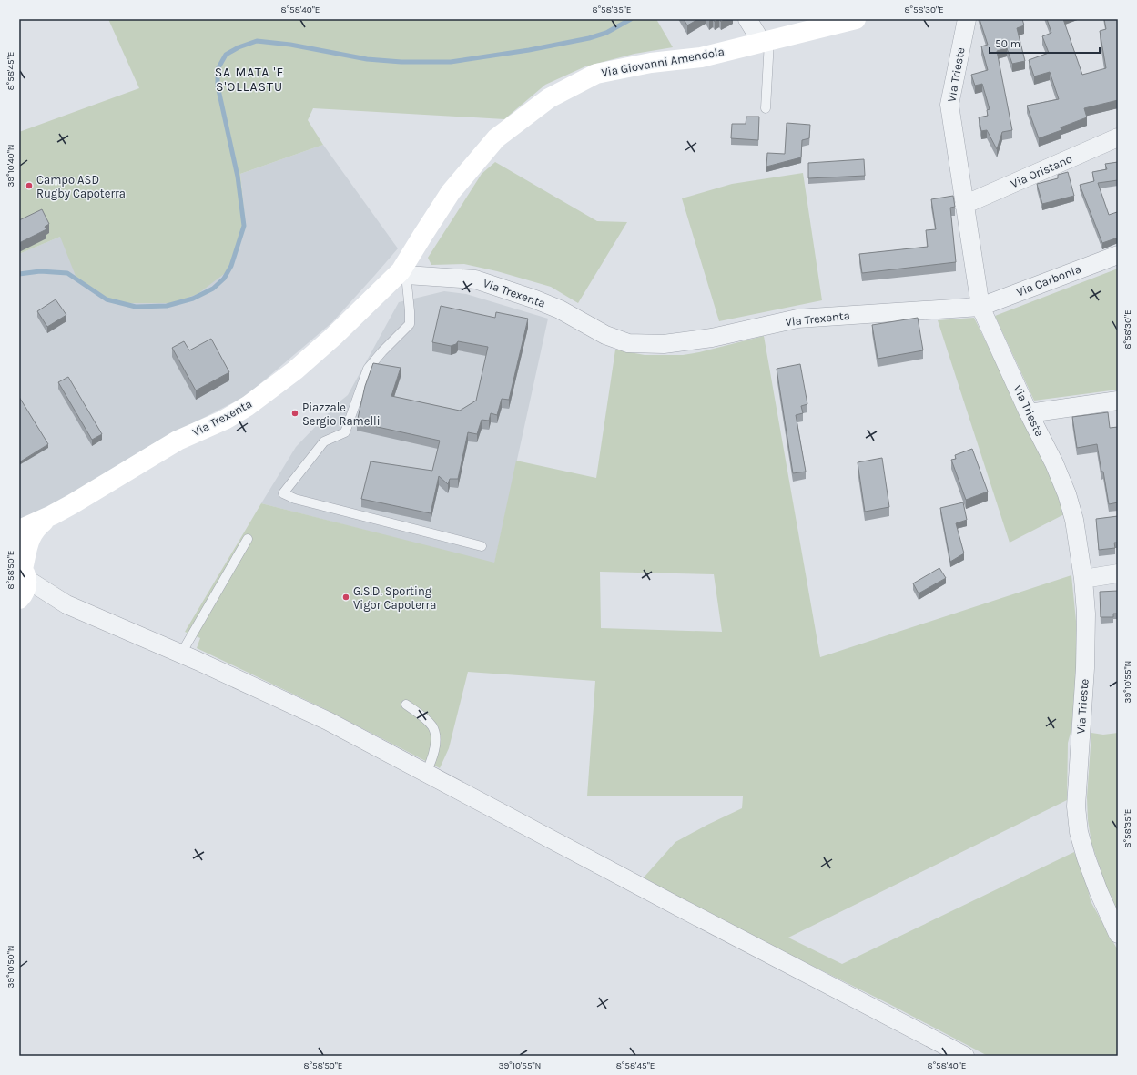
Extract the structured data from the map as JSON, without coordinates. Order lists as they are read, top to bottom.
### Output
{
  "streets": {
    "street": [
      "Via Giovanni Amendola",
      "Via Trieste",
      "Via Oristano",
      "Via Carbonia",
      "Via Trexenta"
    ]
  },
  "crossings": [
    ["Via Giovanni Amendola", "Via Trexenta"],
    ["Via Trieste", "Via Oristano"],
    ["Via Trieste", "Via Carbonia"],
    ["Via Trieste", "Via Trexenta"],
    ["Via Carbonia", "Via Trexenta"]
  ],
  "districts": ["SA MATA 'E S'OLLASTU"],
  "places": ["Campo ASD Rugby Capoterra", "Piazzale Sergio Ramelli", "G.S.D. Sporting Vigor Capoterra"],
  "scale_bar": "50 m",
  "coordinates": [
    "8°58'40\"E",
    "8°58'35\"E",
    "8°58'30\"E",
    "8°58'45\"E",
    "39°10'40\"N",
    "8°58'50\"E",
    "39°10'55\"N",
    "39°10'50\"N"
  ]
}
